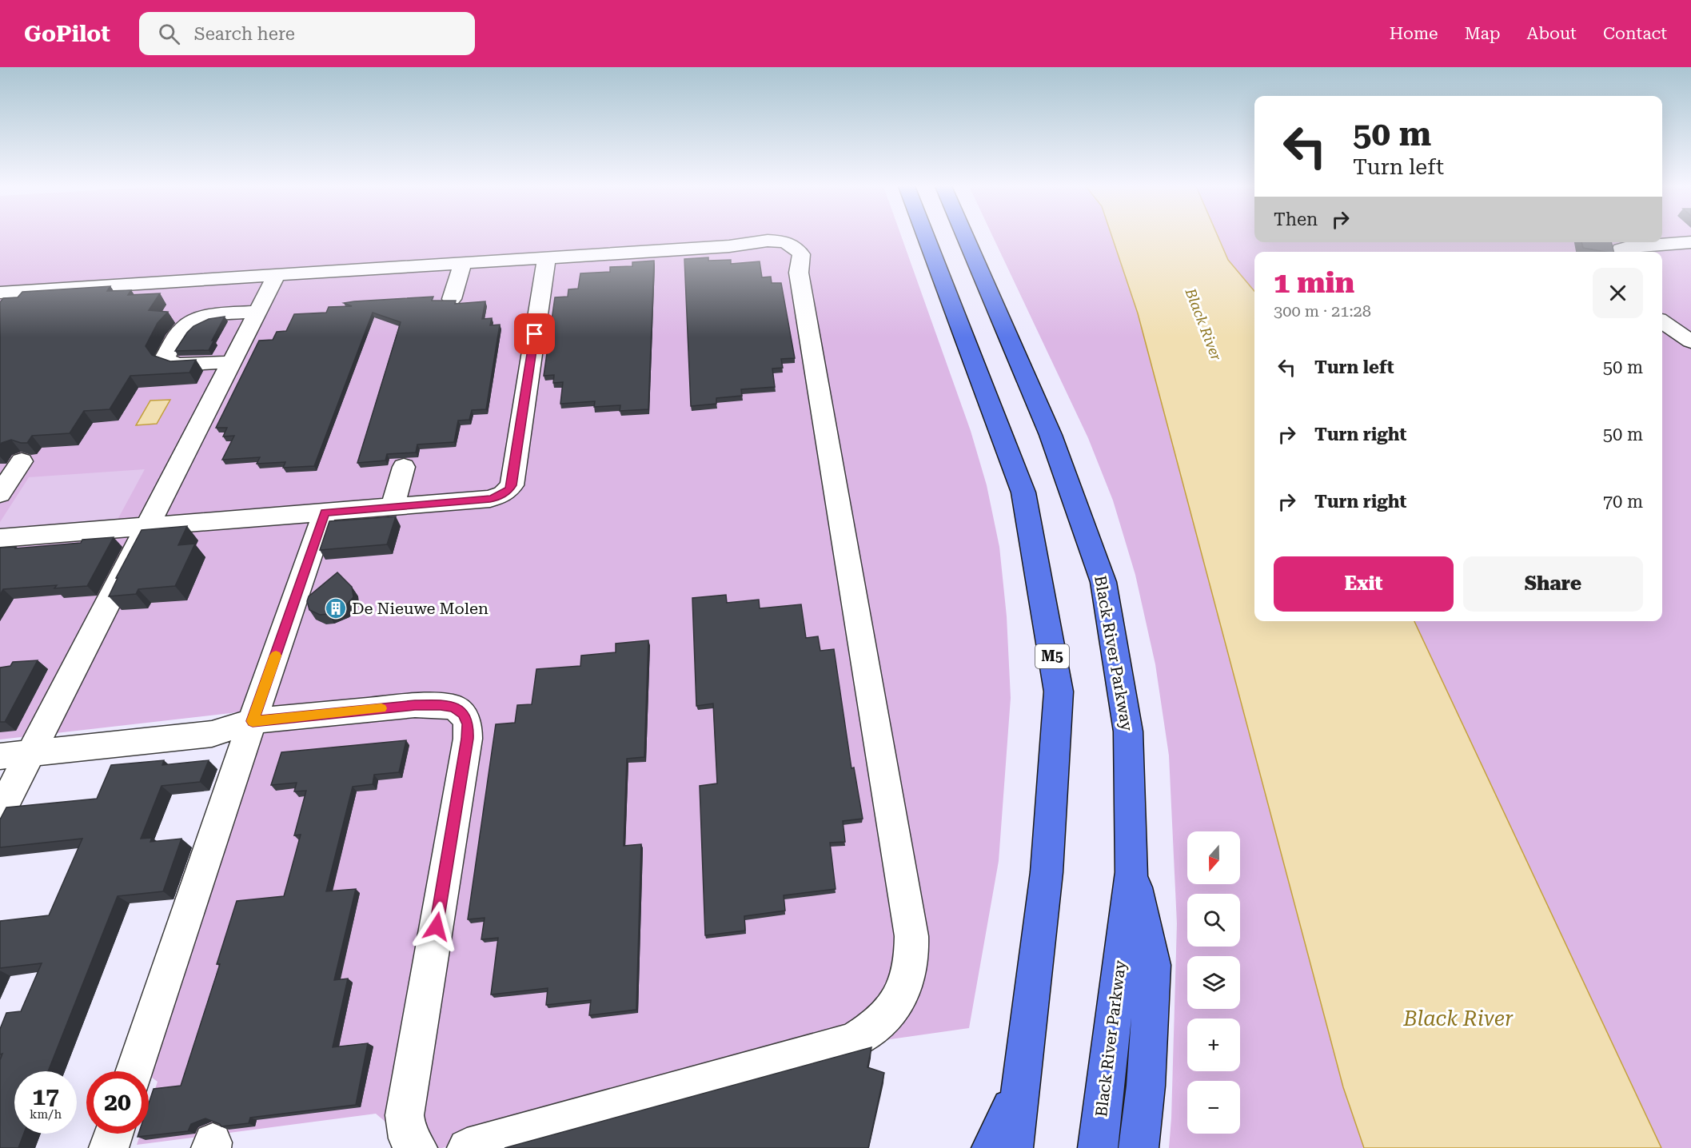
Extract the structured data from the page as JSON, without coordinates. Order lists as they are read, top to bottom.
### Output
{
  "streets": {
    "highway": ["Black River Parkway", "M5"]
  },
  "water": ["Black River"],
  "places": {
    "building": ["De Nieuwe Molen"]
  },
  "north": "bottom",
  "page": {
    "header": "GoPilot",
    "search": "Search here",
    "nav": [
      "Home",
      "Map",
      "About",
      "Contact"
    ],
    "turn": ["50 m", "Turn left"],
    "then": "Then",
    "heading": ["1 min", "300 m · 21:28"],
    "list": [
      {
        "name": "Turn left",
        "value": "50 m"
      },
      {
        "name": "Turn right",
        "value": "50 m"
      },
      {
        "name": "Turn right",
        "value": "70 m"
      }
    ],
    "buttons": ["Exit", "Share"],
    "map_buttons": ["+", "−"],
    "speed": "17 km/h",
    "limit": "20"
  }
}
